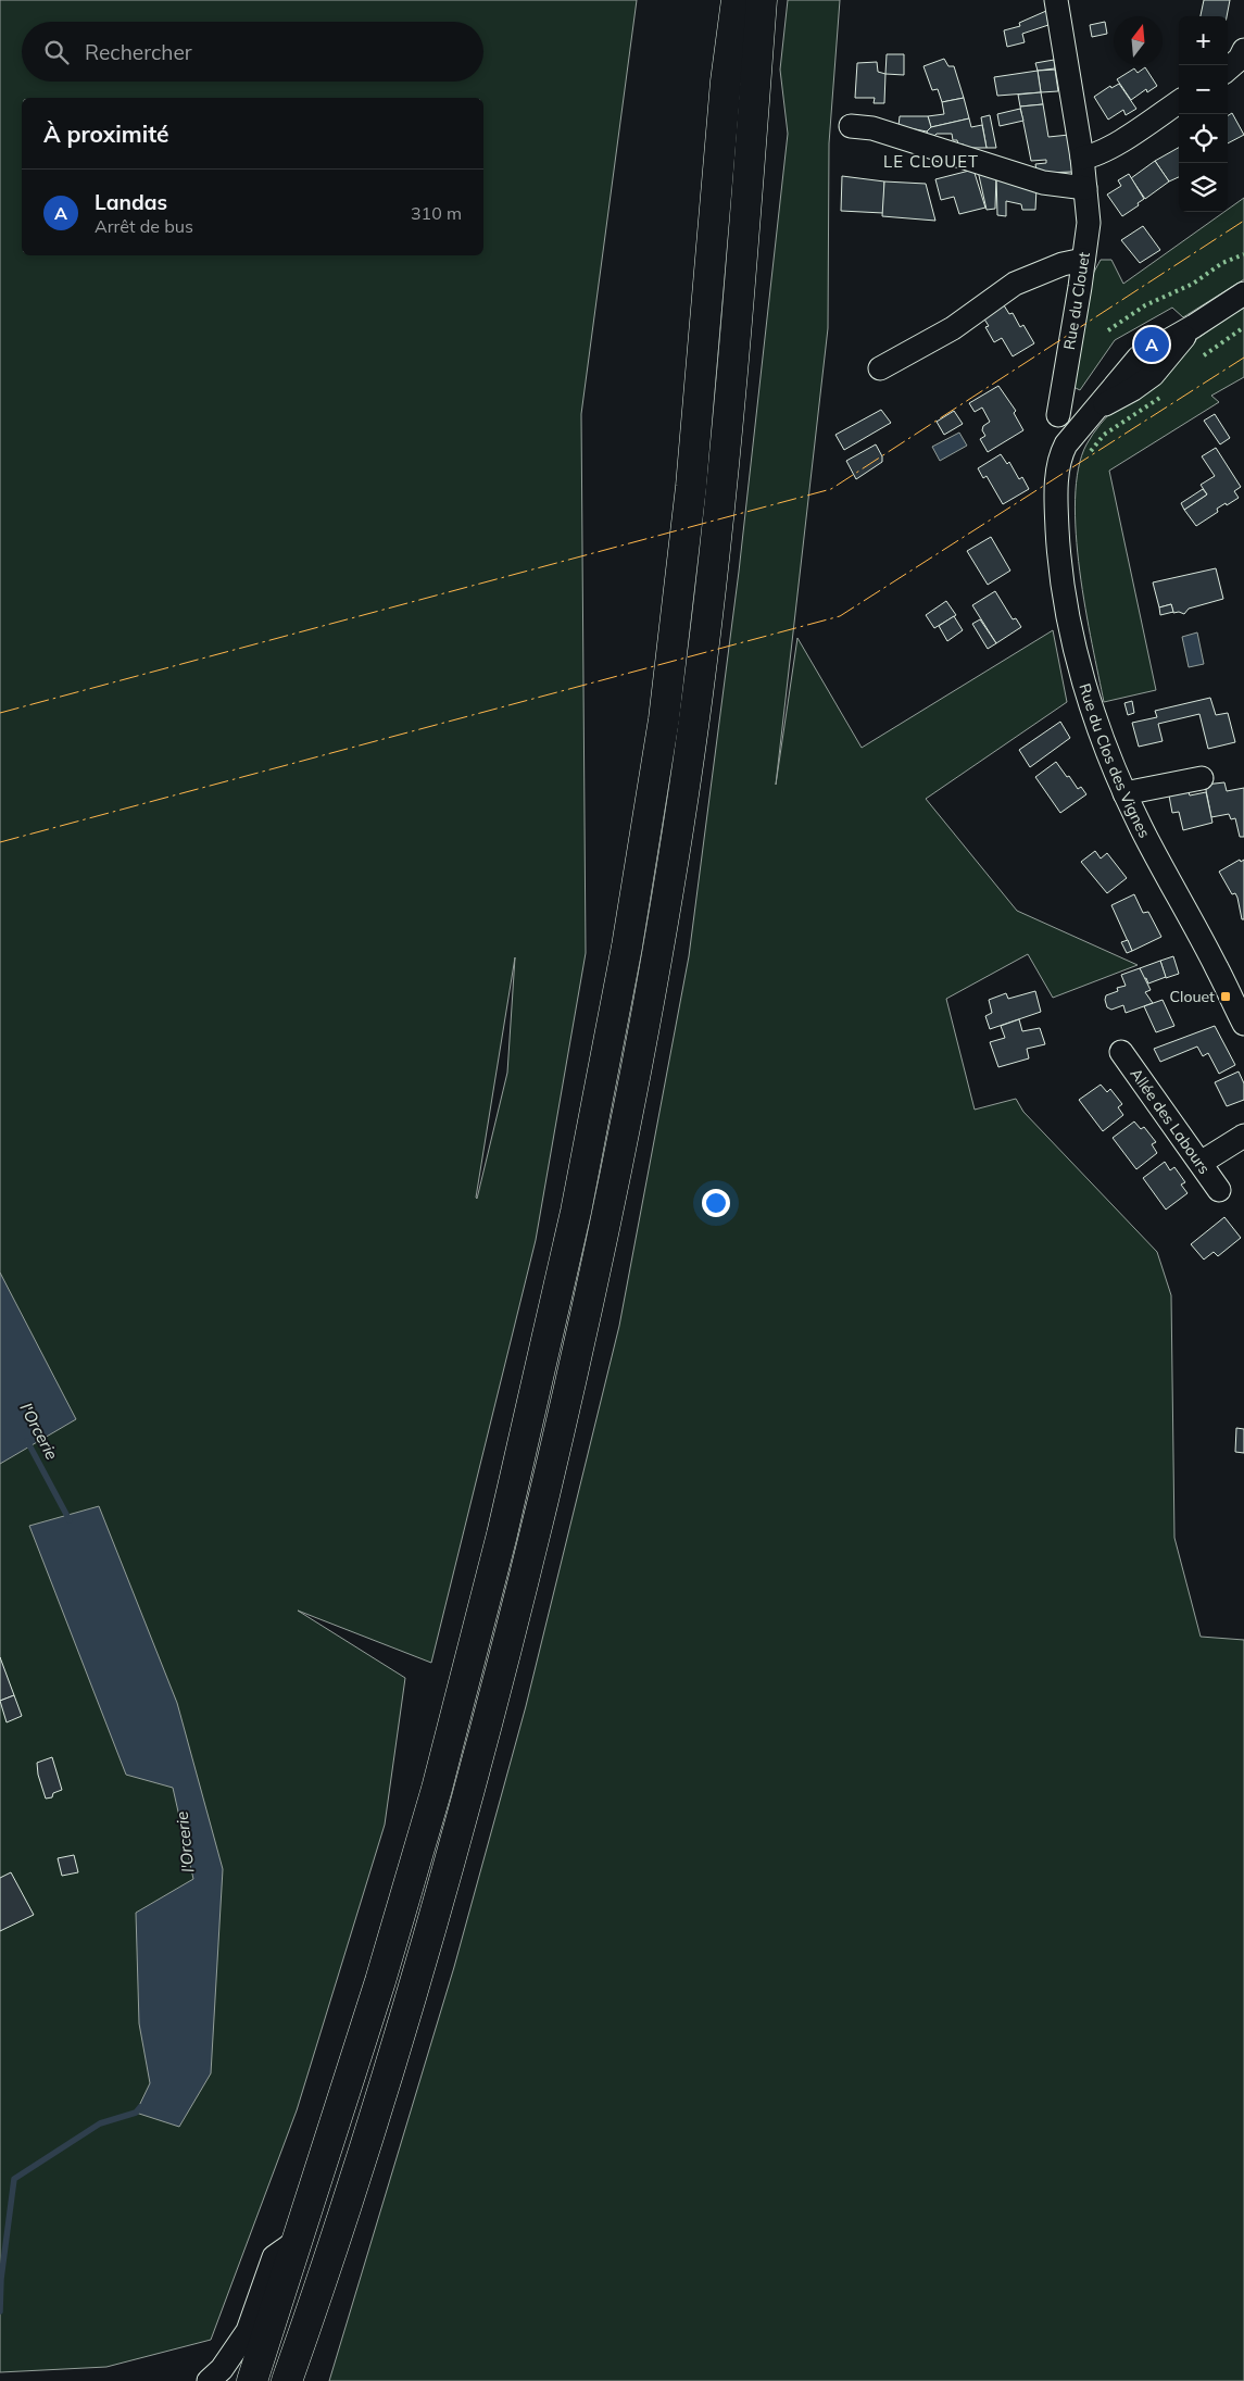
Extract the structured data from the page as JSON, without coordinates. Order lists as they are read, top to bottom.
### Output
{
  "streets": {
    "street": ["Rue du Clouet", "Rue du Clos des Vignes", "Allée des Labours"]
  },
  "districts": ["LE CLOUET"],
  "water": ["l'Orcerie"],
  "places": {
    "transit": ["Clouet"]
  },
  "north": "top",
  "page": {
    "map_buttons": ["+", "−"],
    "search": "Rechercher",
    "heading": "À proximité",
    "list": [
      {
        "mark": "A",
        "name": "Landas",
        "note": "Arrêt de bus",
        "value": "310 m"
      }
    ],
    "pins": "A"
  }
}
